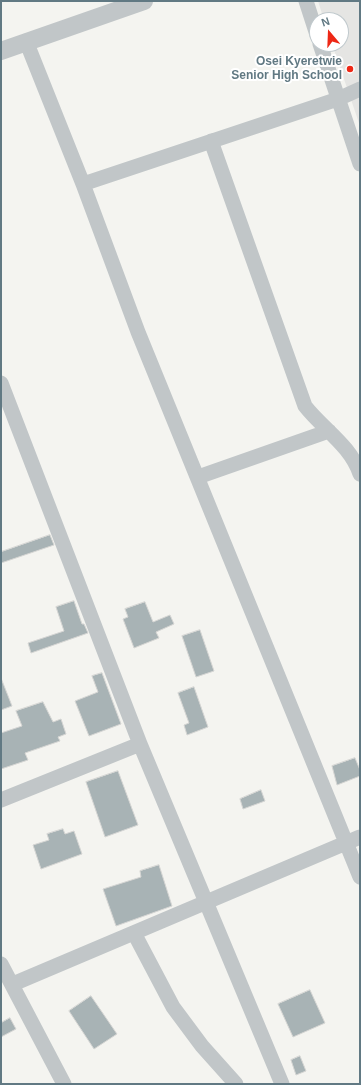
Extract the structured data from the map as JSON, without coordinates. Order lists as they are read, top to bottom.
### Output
{
  "places": ["Osei Kyeretwie Senior High School"],
  "north": "top"
}
